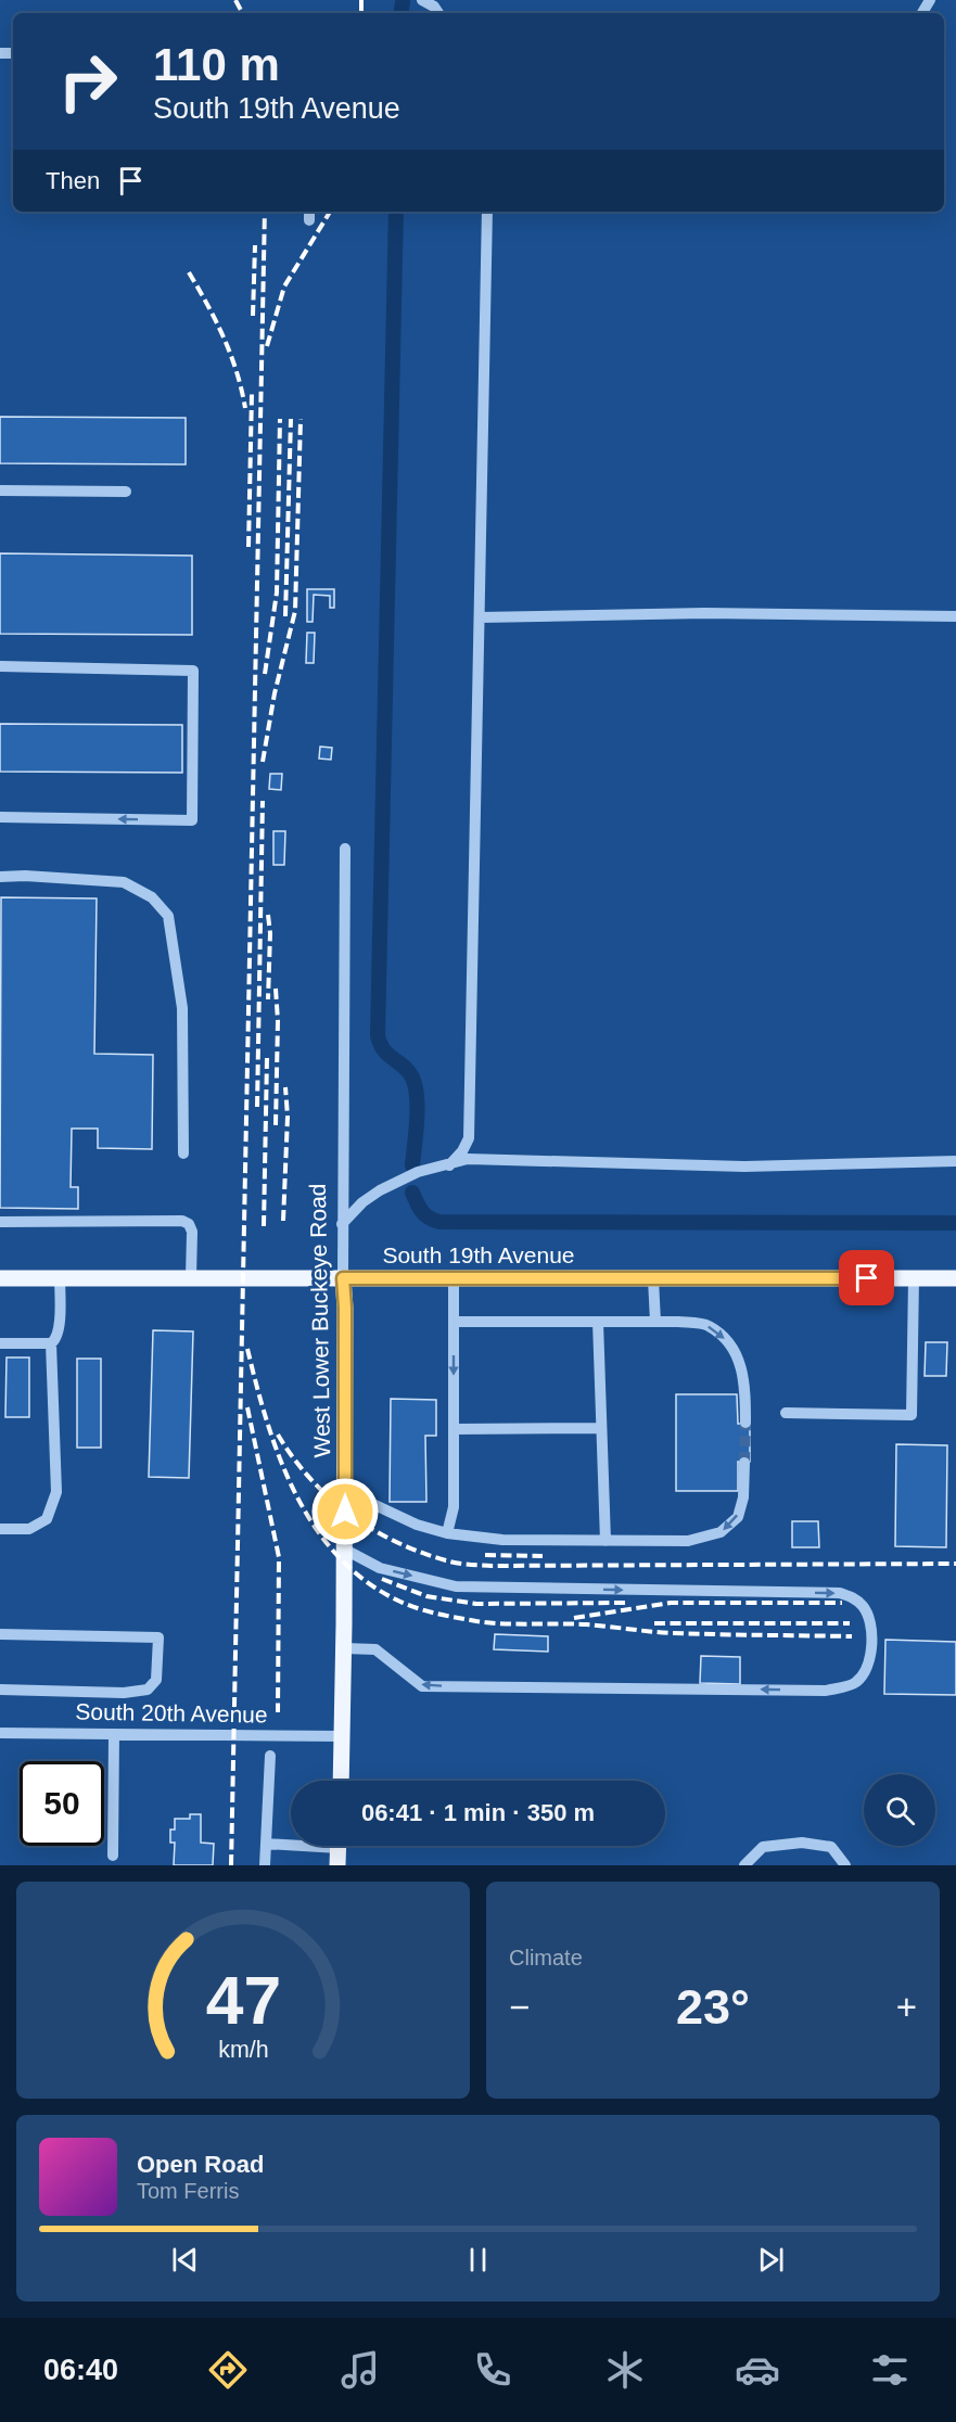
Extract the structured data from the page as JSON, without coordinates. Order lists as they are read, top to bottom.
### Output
{
  "streets": {
    "main road": ["South 19th Avenue", "West Lower Buckeye Road"],
    "street": ["South 20th Avenue"]
  },
  "crossings": [
    ["South 19th Avenue", "West Lower Buckeye Road"],
    ["West Lower Buckeye Road", "South 20th Avenue"]
  ],
  "page": {
    "turn": ["110 m", "South 19th Avenue"],
    "then": "Then",
    "limit": "50",
    "trip": "06:41 · 1 min · 350 m",
    "tile": "Climate",
    "heat": ["−", "23°", "+"],
    "song": ["Open Road", "Tom Ferris"],
    "tabs": "06:40",
    "gauge": ["47", "km/h"]
  }
}
